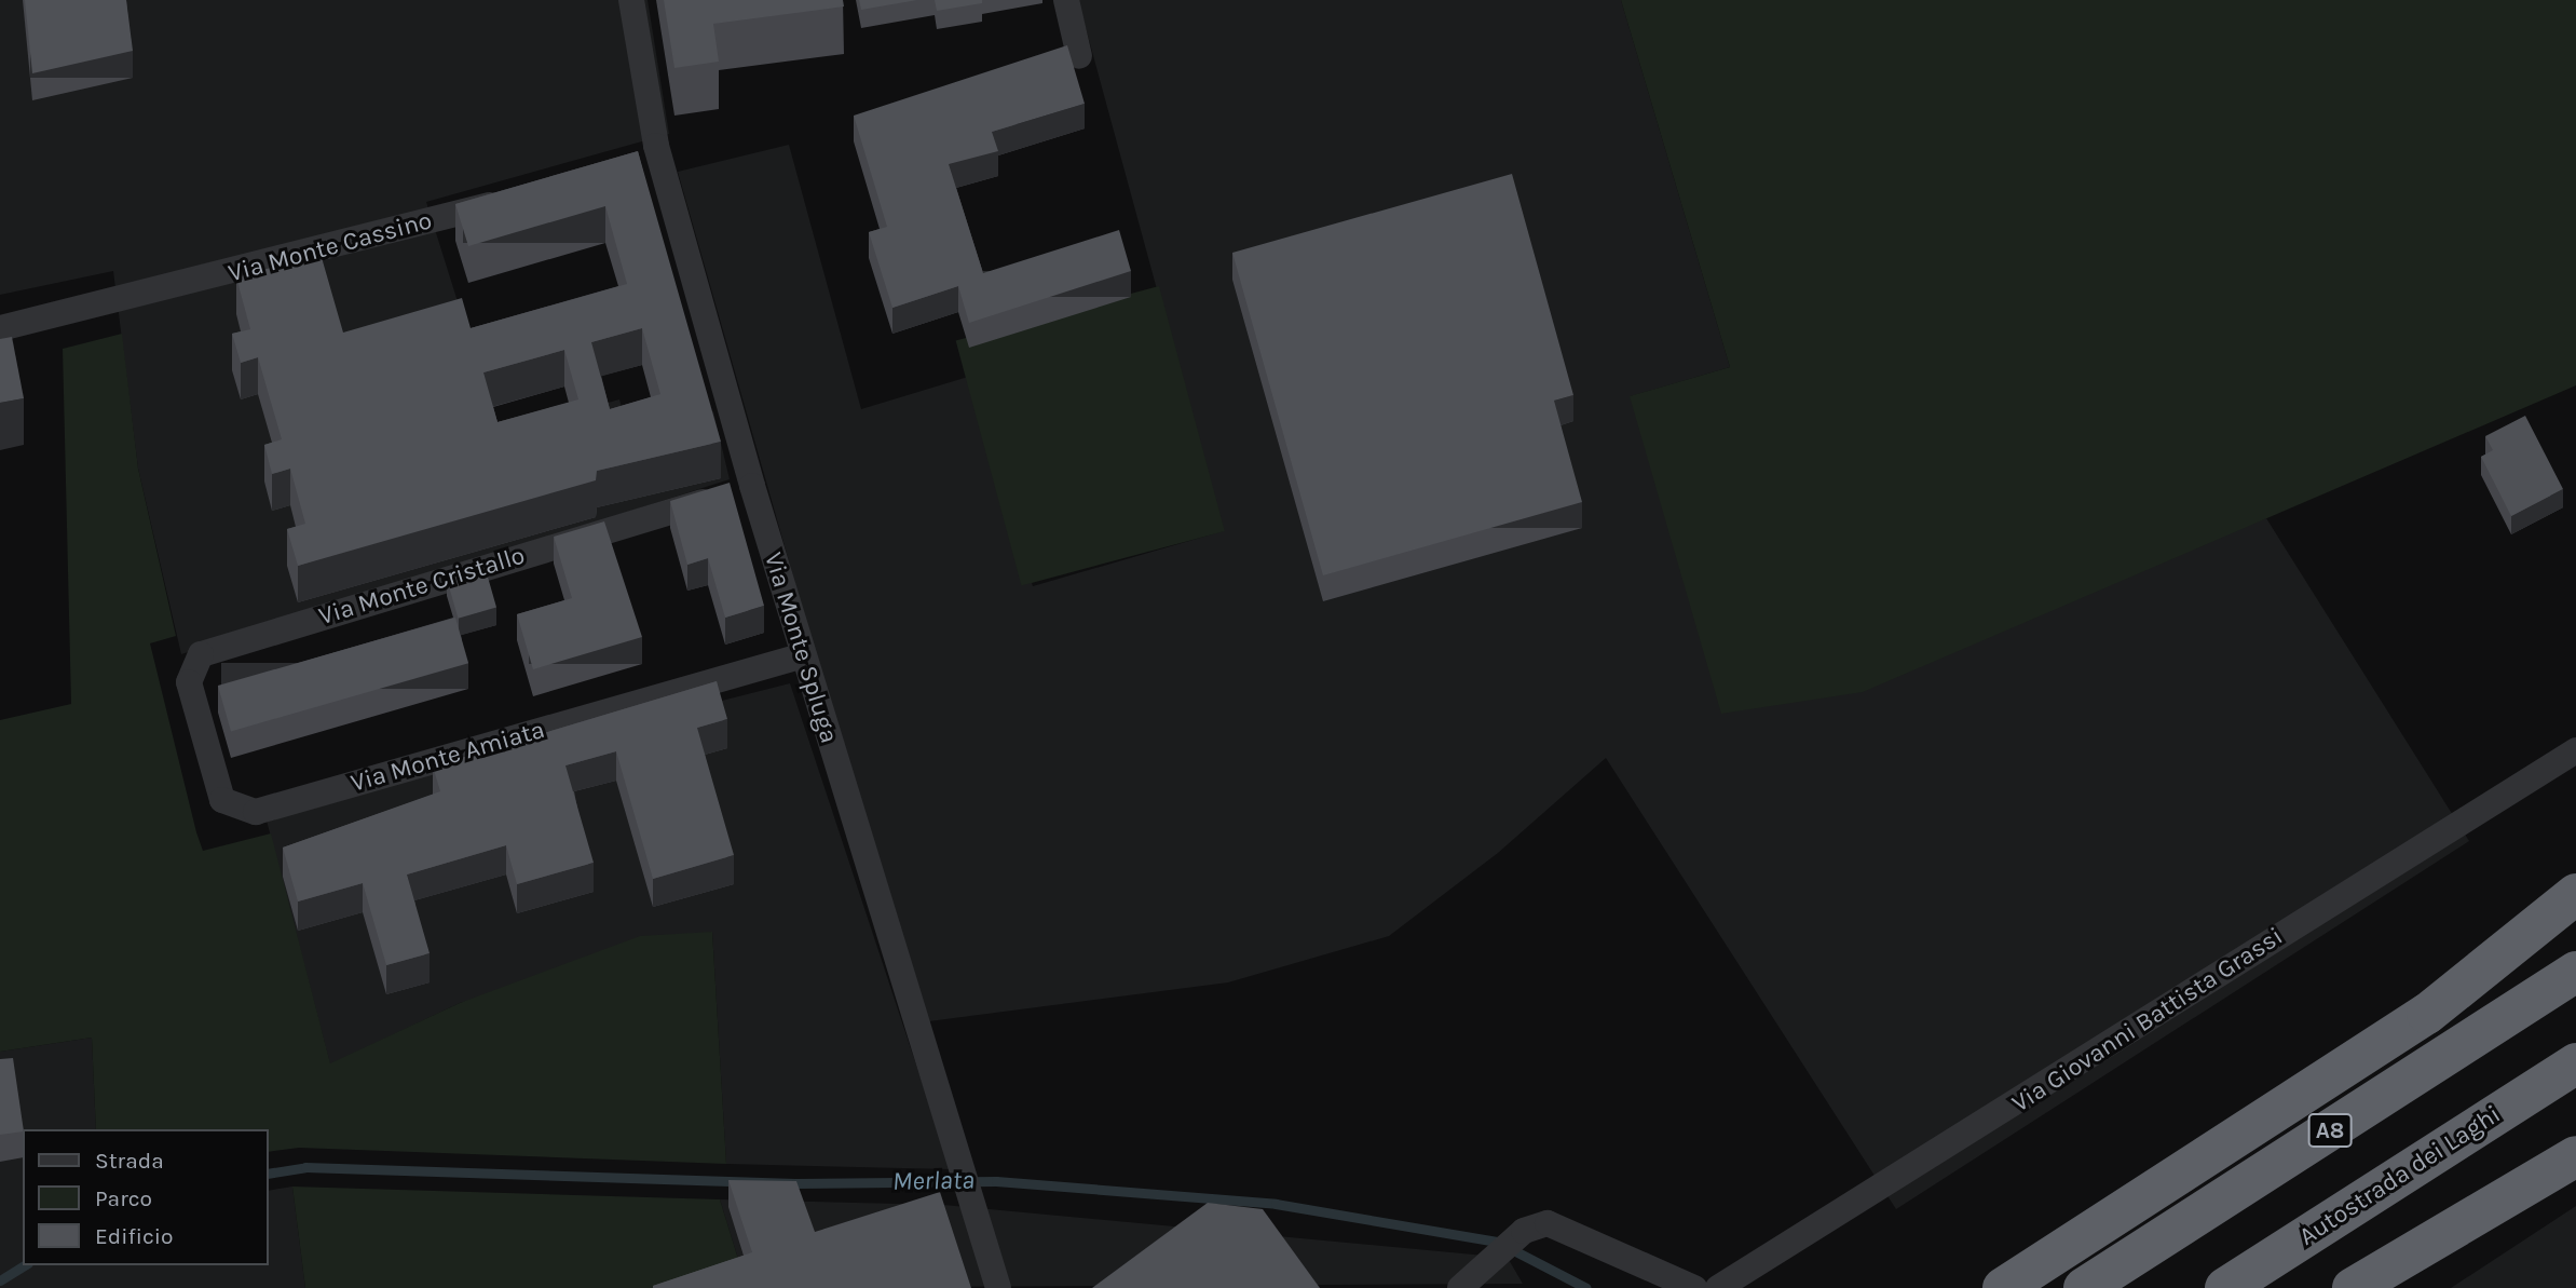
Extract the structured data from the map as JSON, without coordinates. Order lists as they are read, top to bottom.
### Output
{
  "streets": {
    "highway": ["A8", "Autostrada dei Laghi"],
    "street": [
      "Via Monte Cassino",
      "Via Monte Cristallo",
      "Via Monte Spluga",
      "Via Monte Amiata",
      "Via Giovanni Battista Grassi"
    ]
  },
  "crossings": [
    ["Via Monte Cristallo", "Via Monte Spluga"],
    ["Via Monte Cristallo", "Via Monte Amiata"],
    ["Via Monte Spluga", "Via Monte Amiata"]
  ],
  "water": ["Merlata"],
  "legend": ["Strada", "Parco", "Edificio"]
}
